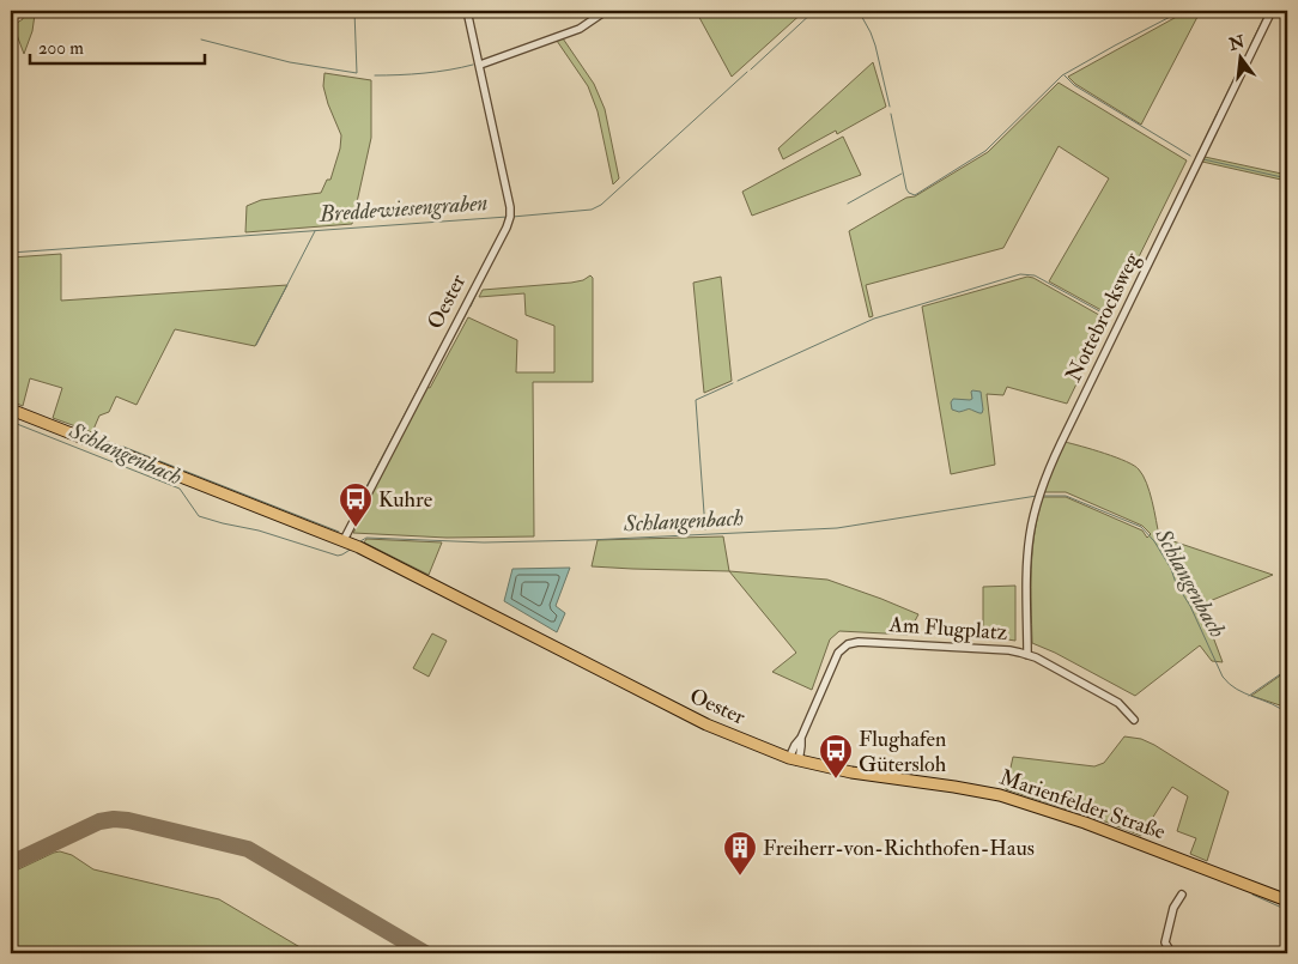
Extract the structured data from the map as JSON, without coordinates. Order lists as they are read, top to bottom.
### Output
{
  "streets": {
    "main road": ["Oester", "Marienfelder Straße"],
    "street": ["Nottebrocksweg", "Am Flugplatz"]
  },
  "crossings": [
    ["Oester", "Am Flugplatz"],
    ["Oester", "Marienfelder Straße"],
    ["Nottebrocksweg", "Am Flugplatz"],
    ["Am Flugplatz", "Marienfelder Straße"]
  ],
  "water": ["Breddewiesengraben", "Schlangenbach"],
  "places": {
    "bus stop": ["Kuhre", "Flughafen Gütersloh"],
    "building": ["Freiherr-von-Richthofen-Haus"]
  },
  "scale_bar": "200 m",
  "north": "top"
}
